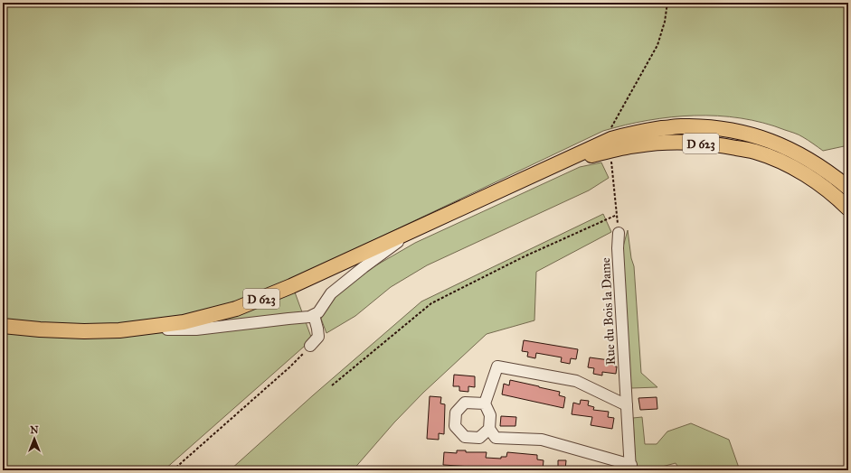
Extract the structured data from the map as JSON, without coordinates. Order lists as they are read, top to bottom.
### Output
{
  "streets": {
    "main road": ["D 623"],
    "street": ["Rue du Bois la Dame"]
  },
  "north": "top"
}
